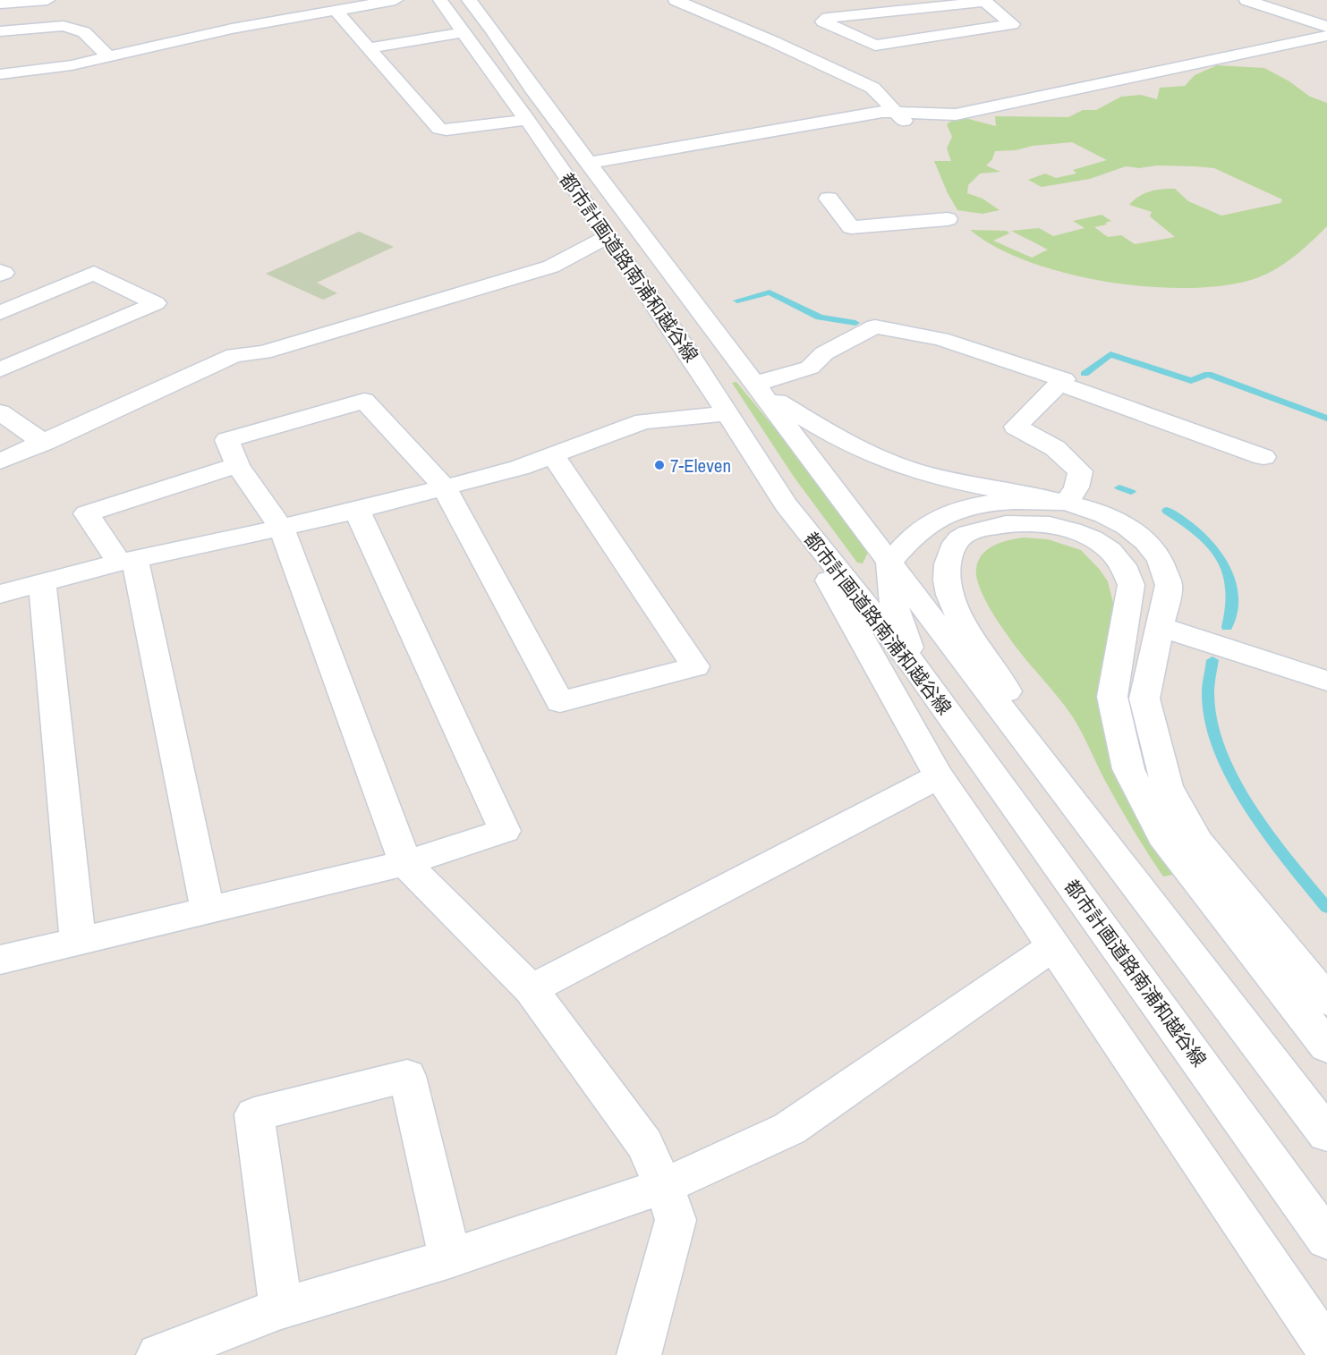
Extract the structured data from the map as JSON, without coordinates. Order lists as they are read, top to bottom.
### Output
{
  "streets": {
    "street": ["都市計画道路南浦和越谷線"]
  },
  "places": ["7-Eleven"]
}
